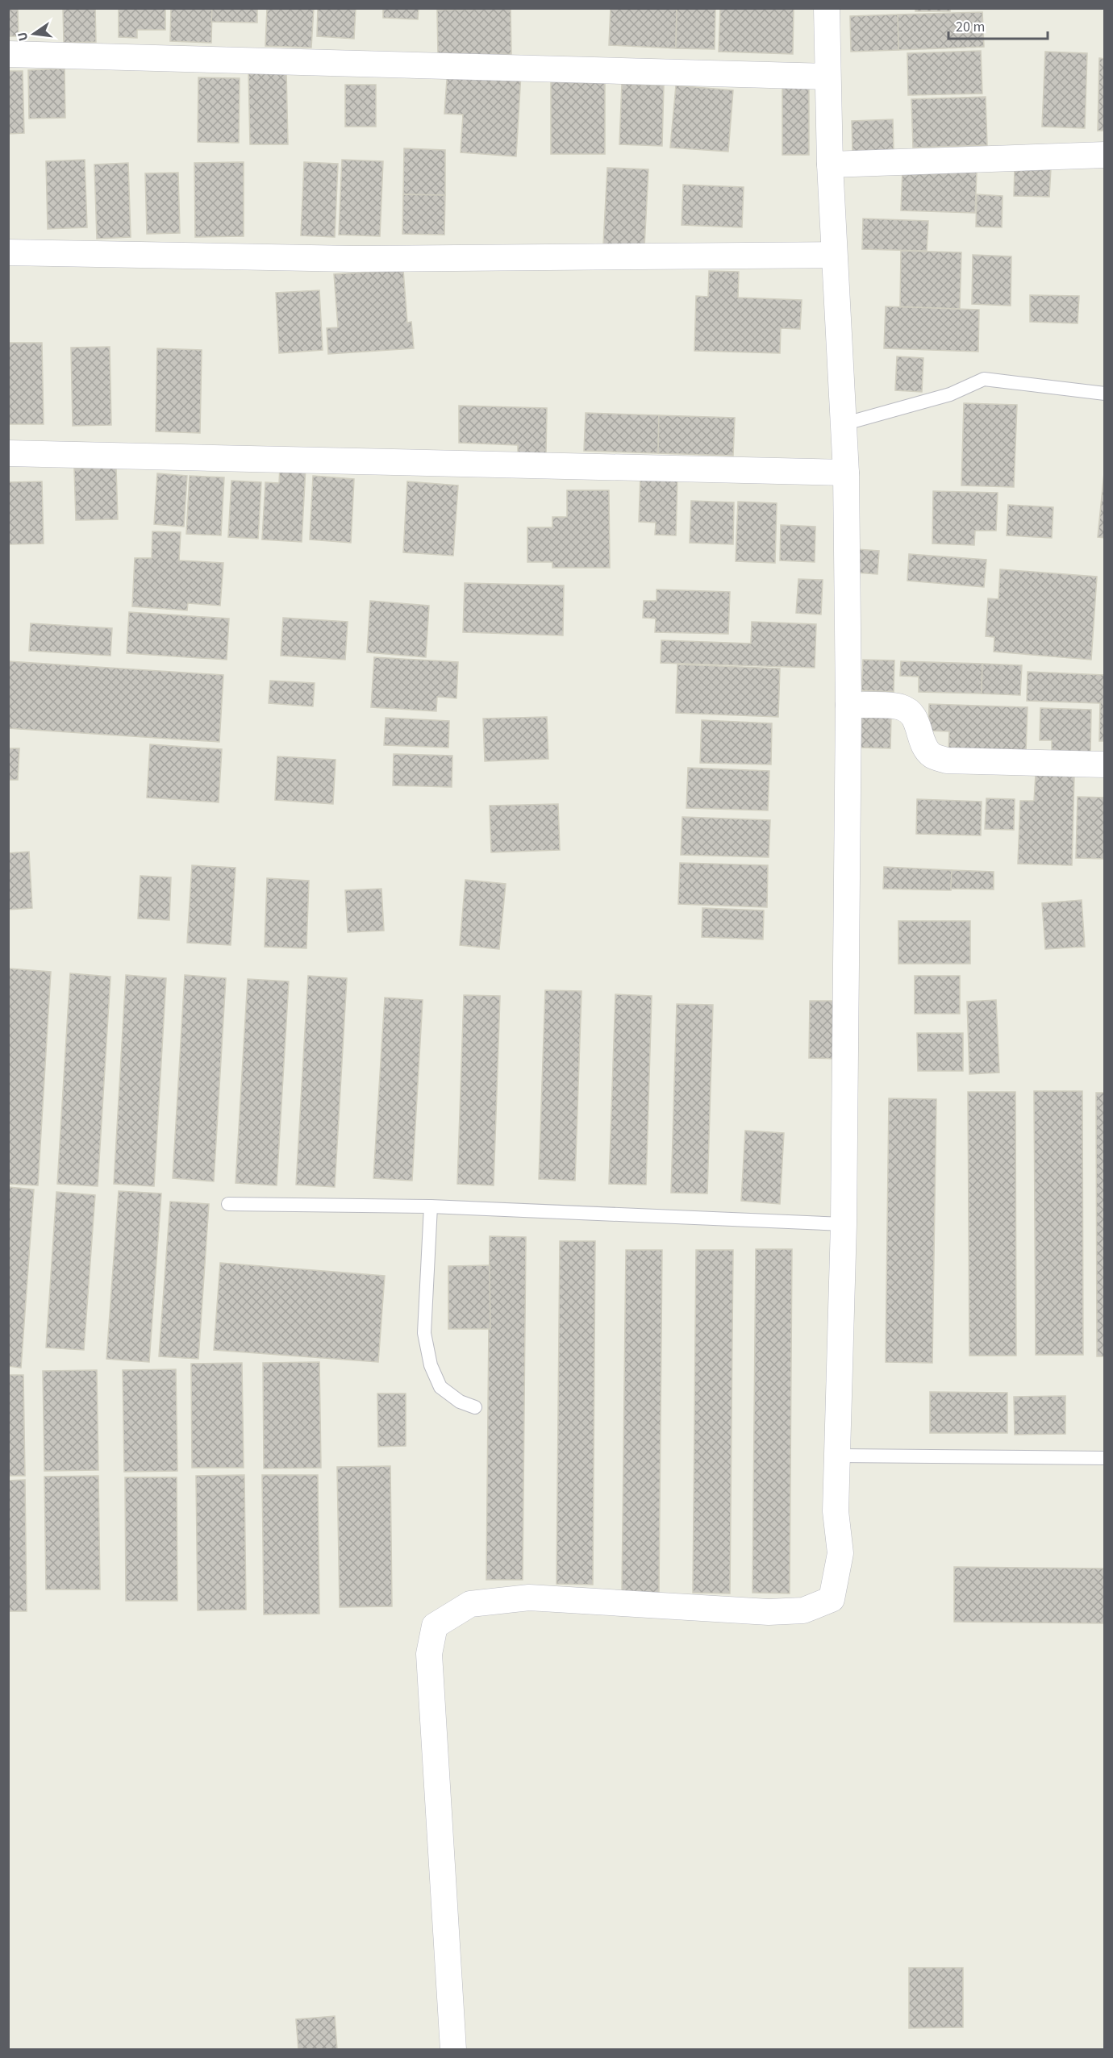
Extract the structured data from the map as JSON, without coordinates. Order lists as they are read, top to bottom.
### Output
{
  "scale_bar": "20 m",
  "north": "left"
}
